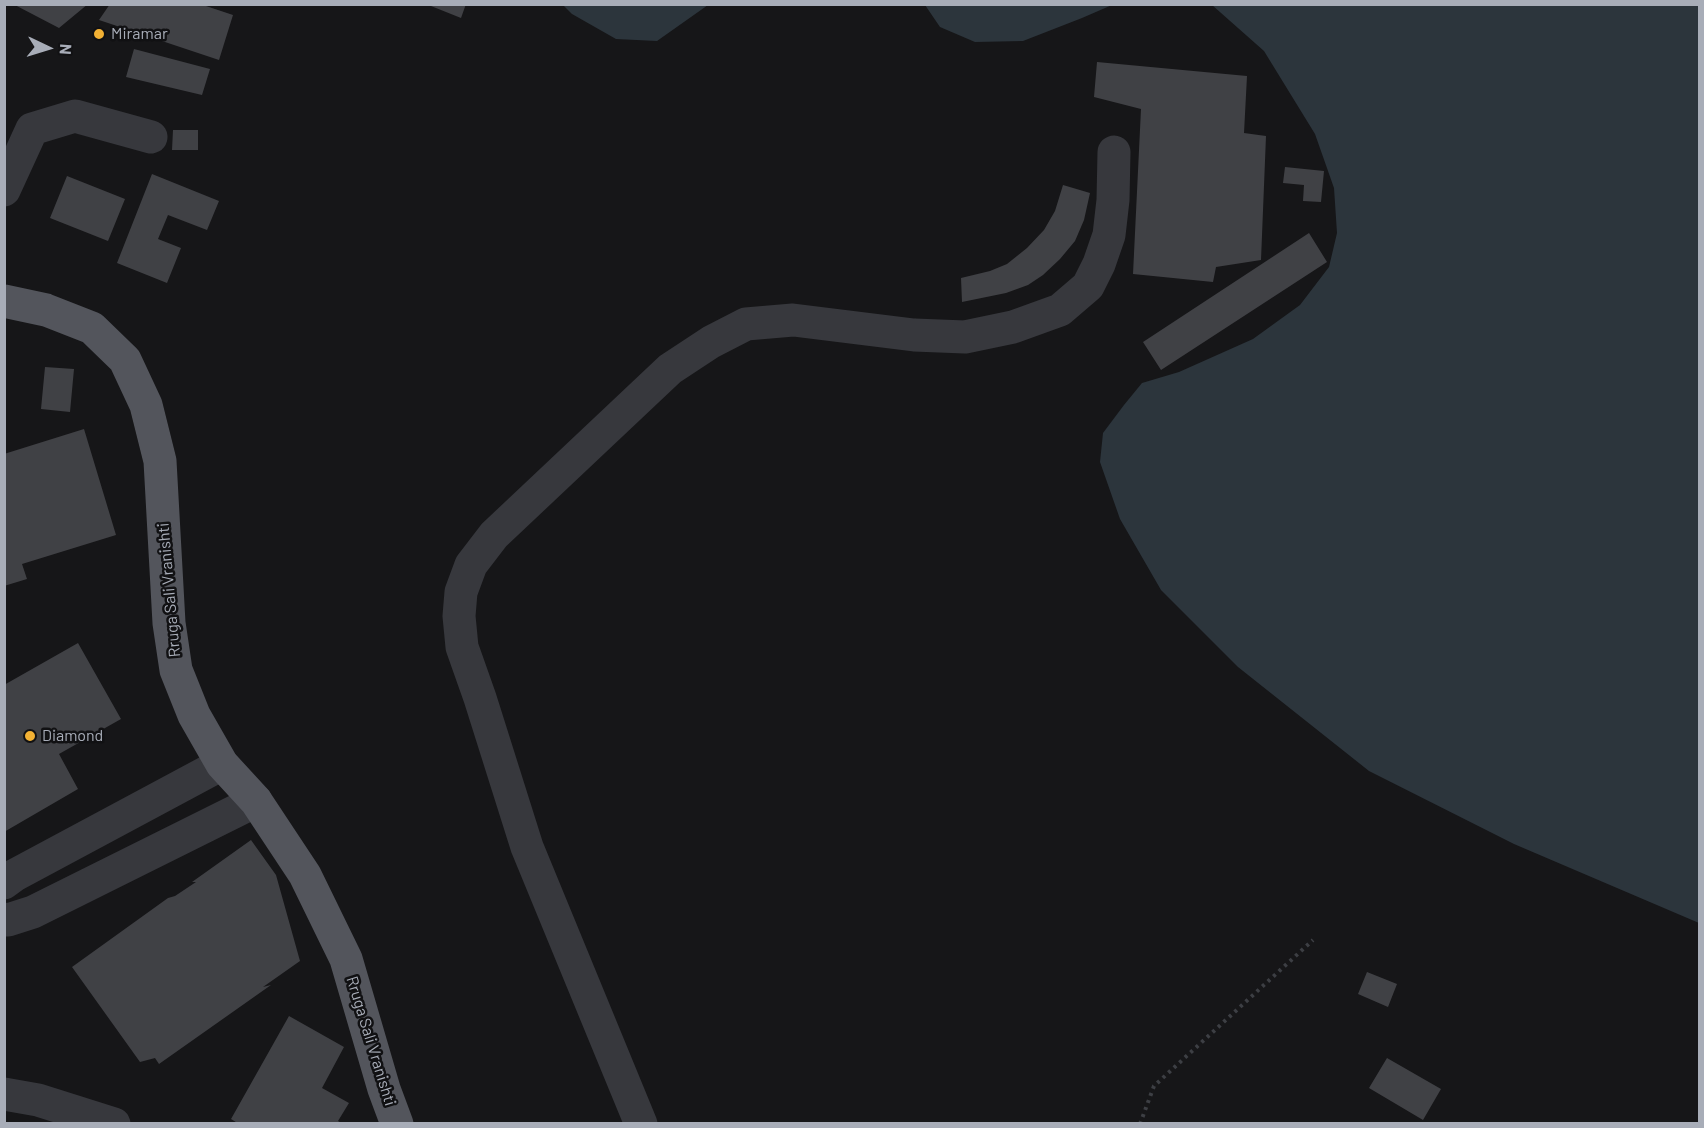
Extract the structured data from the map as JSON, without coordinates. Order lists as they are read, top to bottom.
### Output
{
  "streets": {
    "main road": ["Rruga Sali Vranishti"]
  },
  "places": ["Miramar", "Diamond"],
  "north": "right"
}
